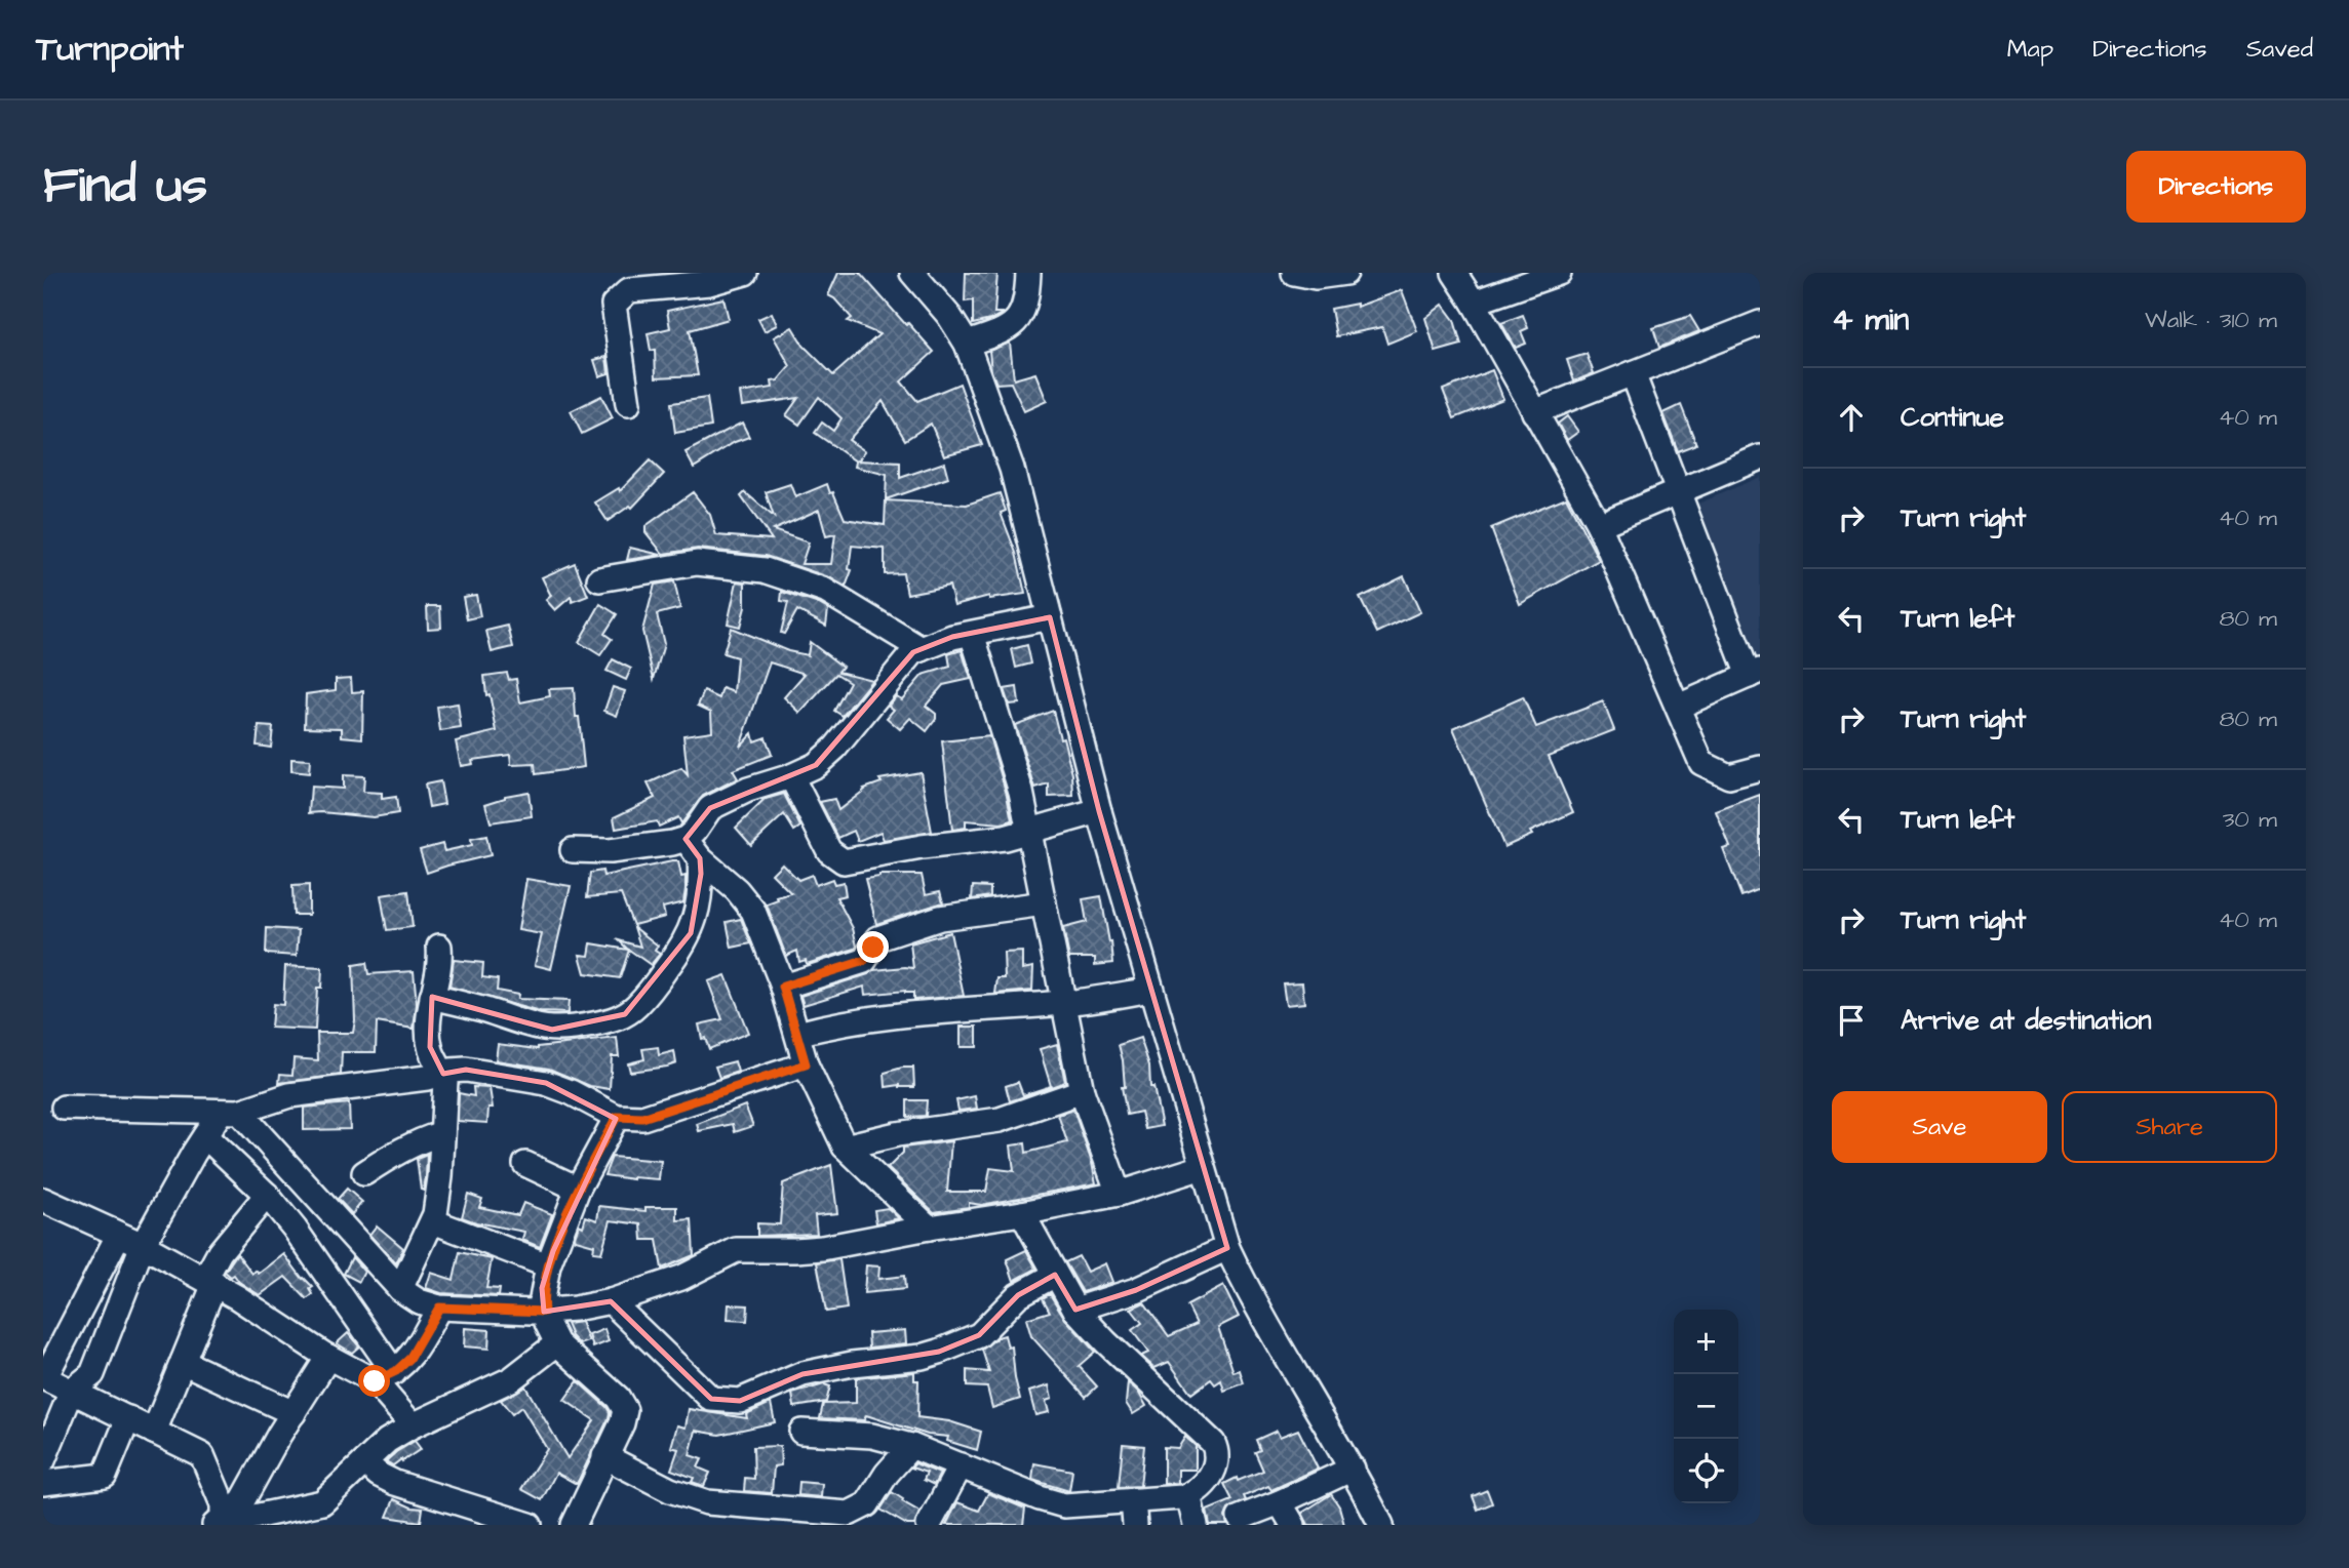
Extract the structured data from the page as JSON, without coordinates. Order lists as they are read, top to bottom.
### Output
{
  "page": {
    "header": "Turnpoint",
    "nav": ["Map", "Directions", "Saved"],
    "buttons": [
      "Directions",
      ["Save", "Share"]
    ],
    "title": "Find us",
    "heading": ["4 min", "Walk · 310 m"],
    "list": [
      ["Continue", "40 m"],
      ["Turn right", "40 m"],
      ["Turn left", "80 m"],
      ["Turn right", "80 m"],
      ["Turn left", "30 m"],
      ["Turn right", "40 m"],
      "Arrive at destination"
    ],
    "map_buttons": ["+", "−"]
  }
}
